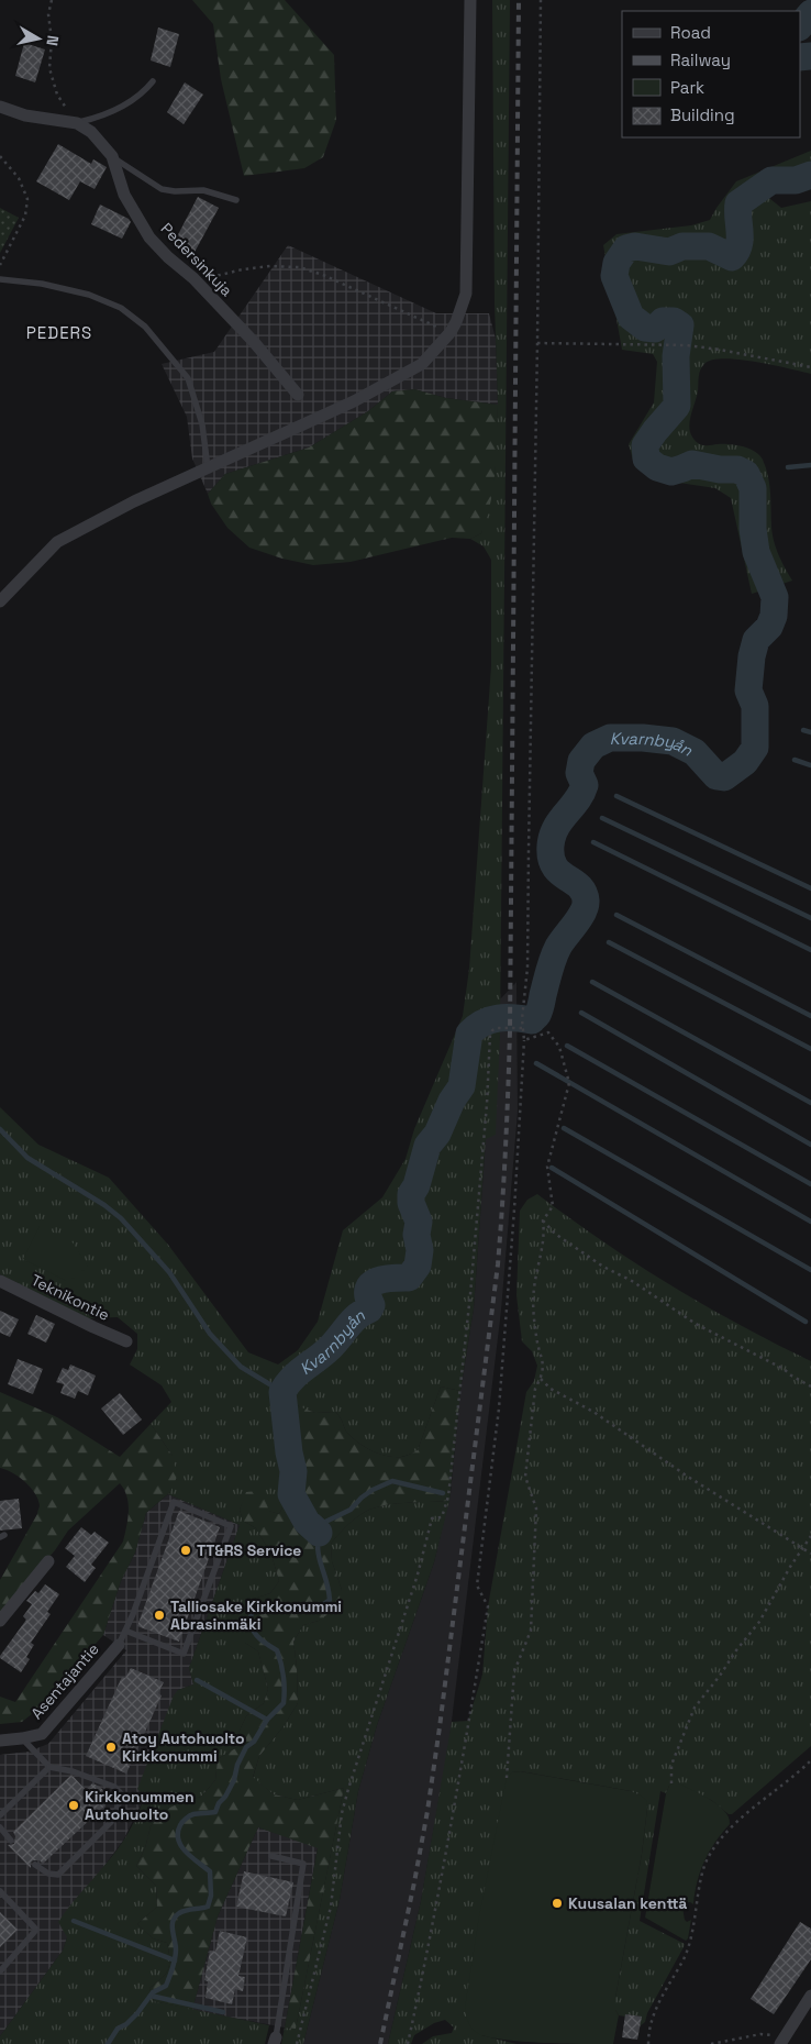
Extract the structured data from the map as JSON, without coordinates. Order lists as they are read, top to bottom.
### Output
{
  "streets": {
    "street": ["Pedersinkuja", "Teknikontie", "Asentajantie"]
  },
  "districts": ["PEDERS"],
  "water": ["Kvarnbyån"],
  "places": [
    "TT&RS Service",
    "Talliosake Kirkkonummi Abrasinmäki",
    "Atoy Autohuolto Kirkkonummi",
    "Kirkkonummen Autohuolto",
    "Kuusalan kenttä"
  ],
  "legend": [
    "Road",
    "Railway",
    "Park",
    "Building"
  ],
  "north": "right"
}
